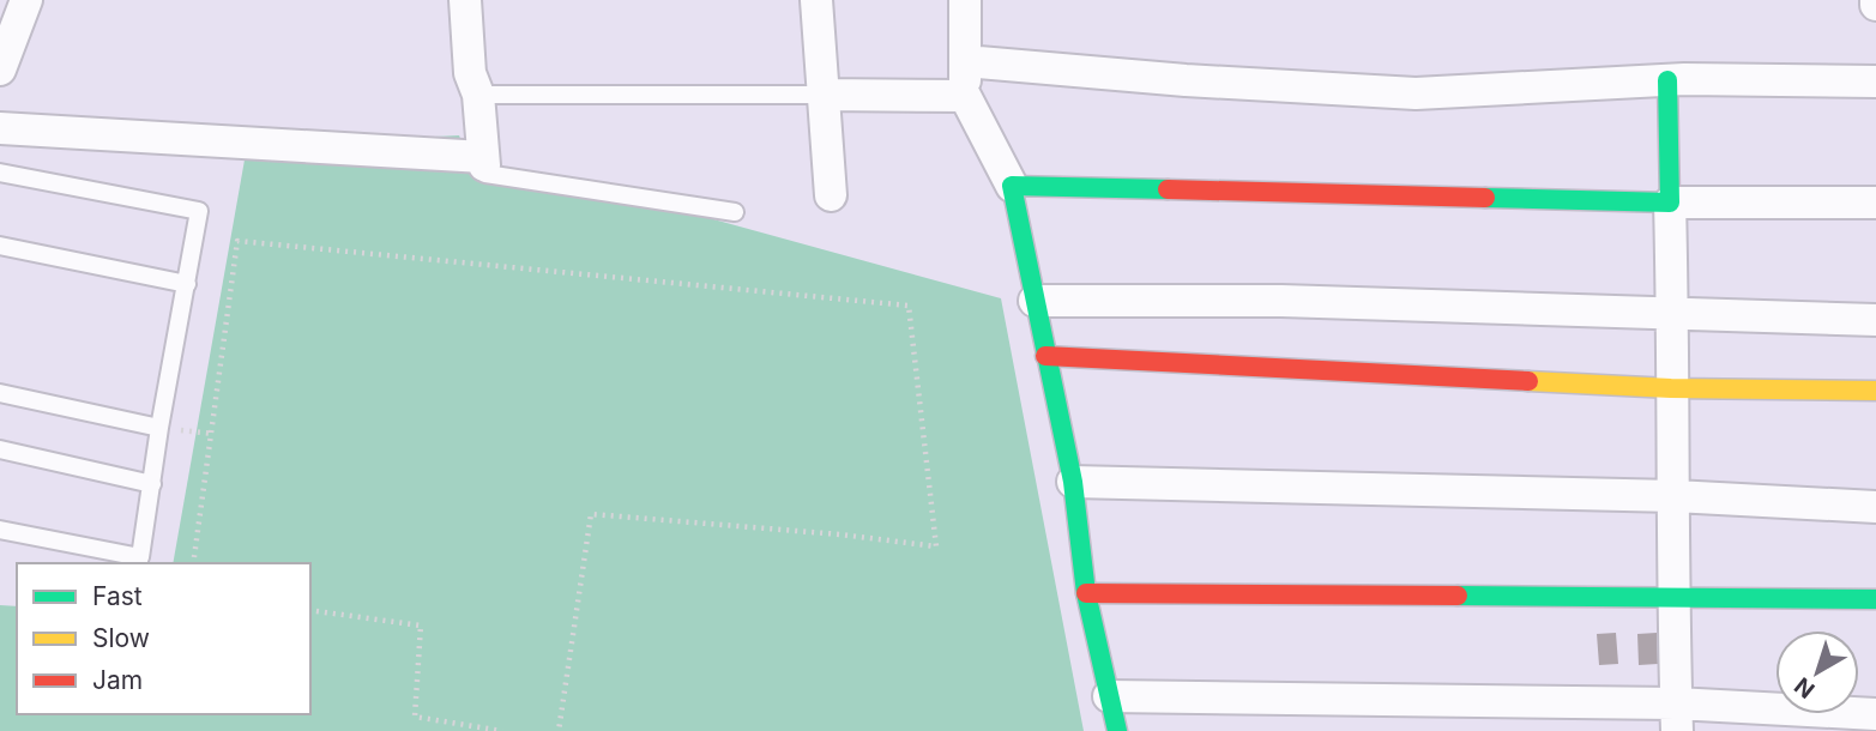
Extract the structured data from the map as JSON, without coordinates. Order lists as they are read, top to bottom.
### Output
{
  "legend": ["Fast", "Slow", "Jam"],
  "north": "bottom left"
}
